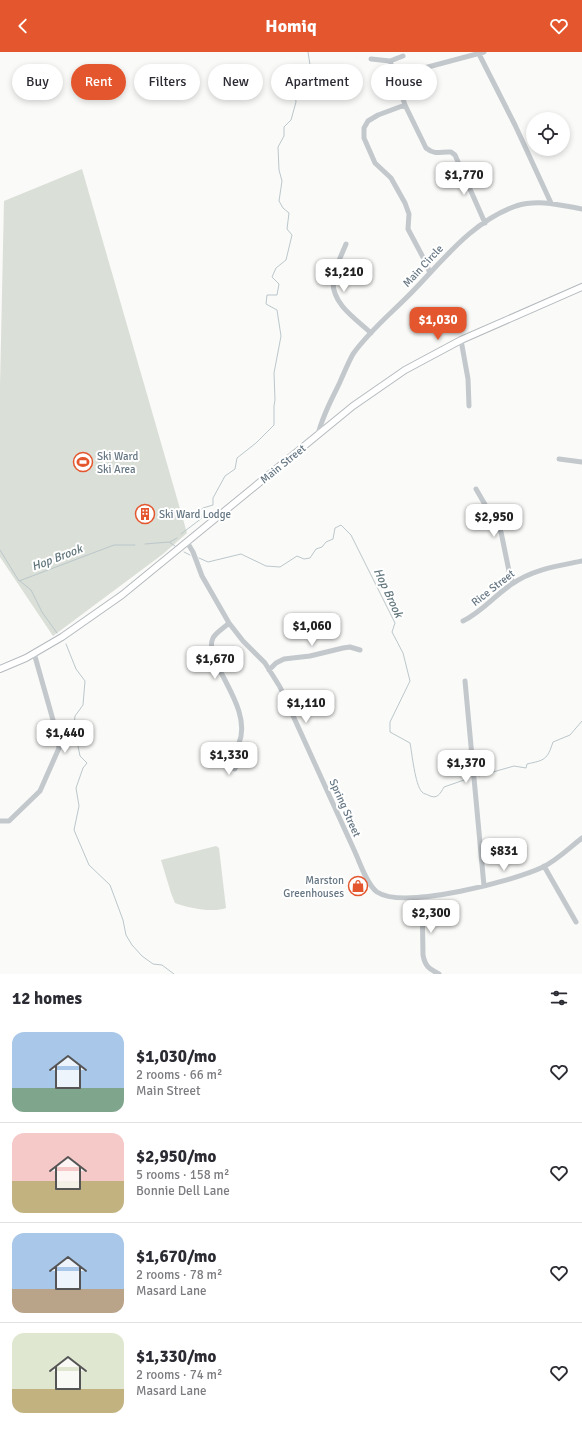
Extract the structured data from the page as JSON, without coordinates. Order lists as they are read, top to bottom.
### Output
{
  "streets": {
    "main road": ["Main Street"],
    "street": ["Main Circle", "Rice Street", "Spring Street"]
  },
  "crossings": [
    ["Main Circle", "Main Street"],
    ["Main Street", "Spring Street"]
  ],
  "water": ["Hop Brook"],
  "places": {
    "sports": ["Ski Ward Ski Area"],
    "building": ["Ski Ward Lodge"],
    "shop": ["Marston Greenhouses"]
  },
  "page": {
    "header": "Homiq",
    "chip": [
      "Buy",
      "Rent",
      "Filters",
      "New",
      "Apartment",
      "House"
    ],
    "price": [
      "$1,770",
      "$1,210",
      "$1,030",
      "$2,950",
      "$1,060",
      "$1,670",
      "$1,110",
      "$1,440",
      "$1,330",
      "$1,370",
      "$831",
      "$2,300"
    ],
    "heading": "12 homes",
    "list": [
      {
        "name": "$1,030/mo",
        "note": "2 rooms · 66 m² · Main Street"
      },
      {
        "name": "$2,950/mo",
        "note": "5 rooms · 158 m² · Bonnie Dell Lane"
      },
      {
        "name": "$1,670/mo",
        "note": "2 rooms · 78 m² · Masard Lane"
      },
      {
        "name": "$1,330/mo",
        "note": "2 rooms · 74 m² · Masard Lane"
      }
    ]
  }
}
